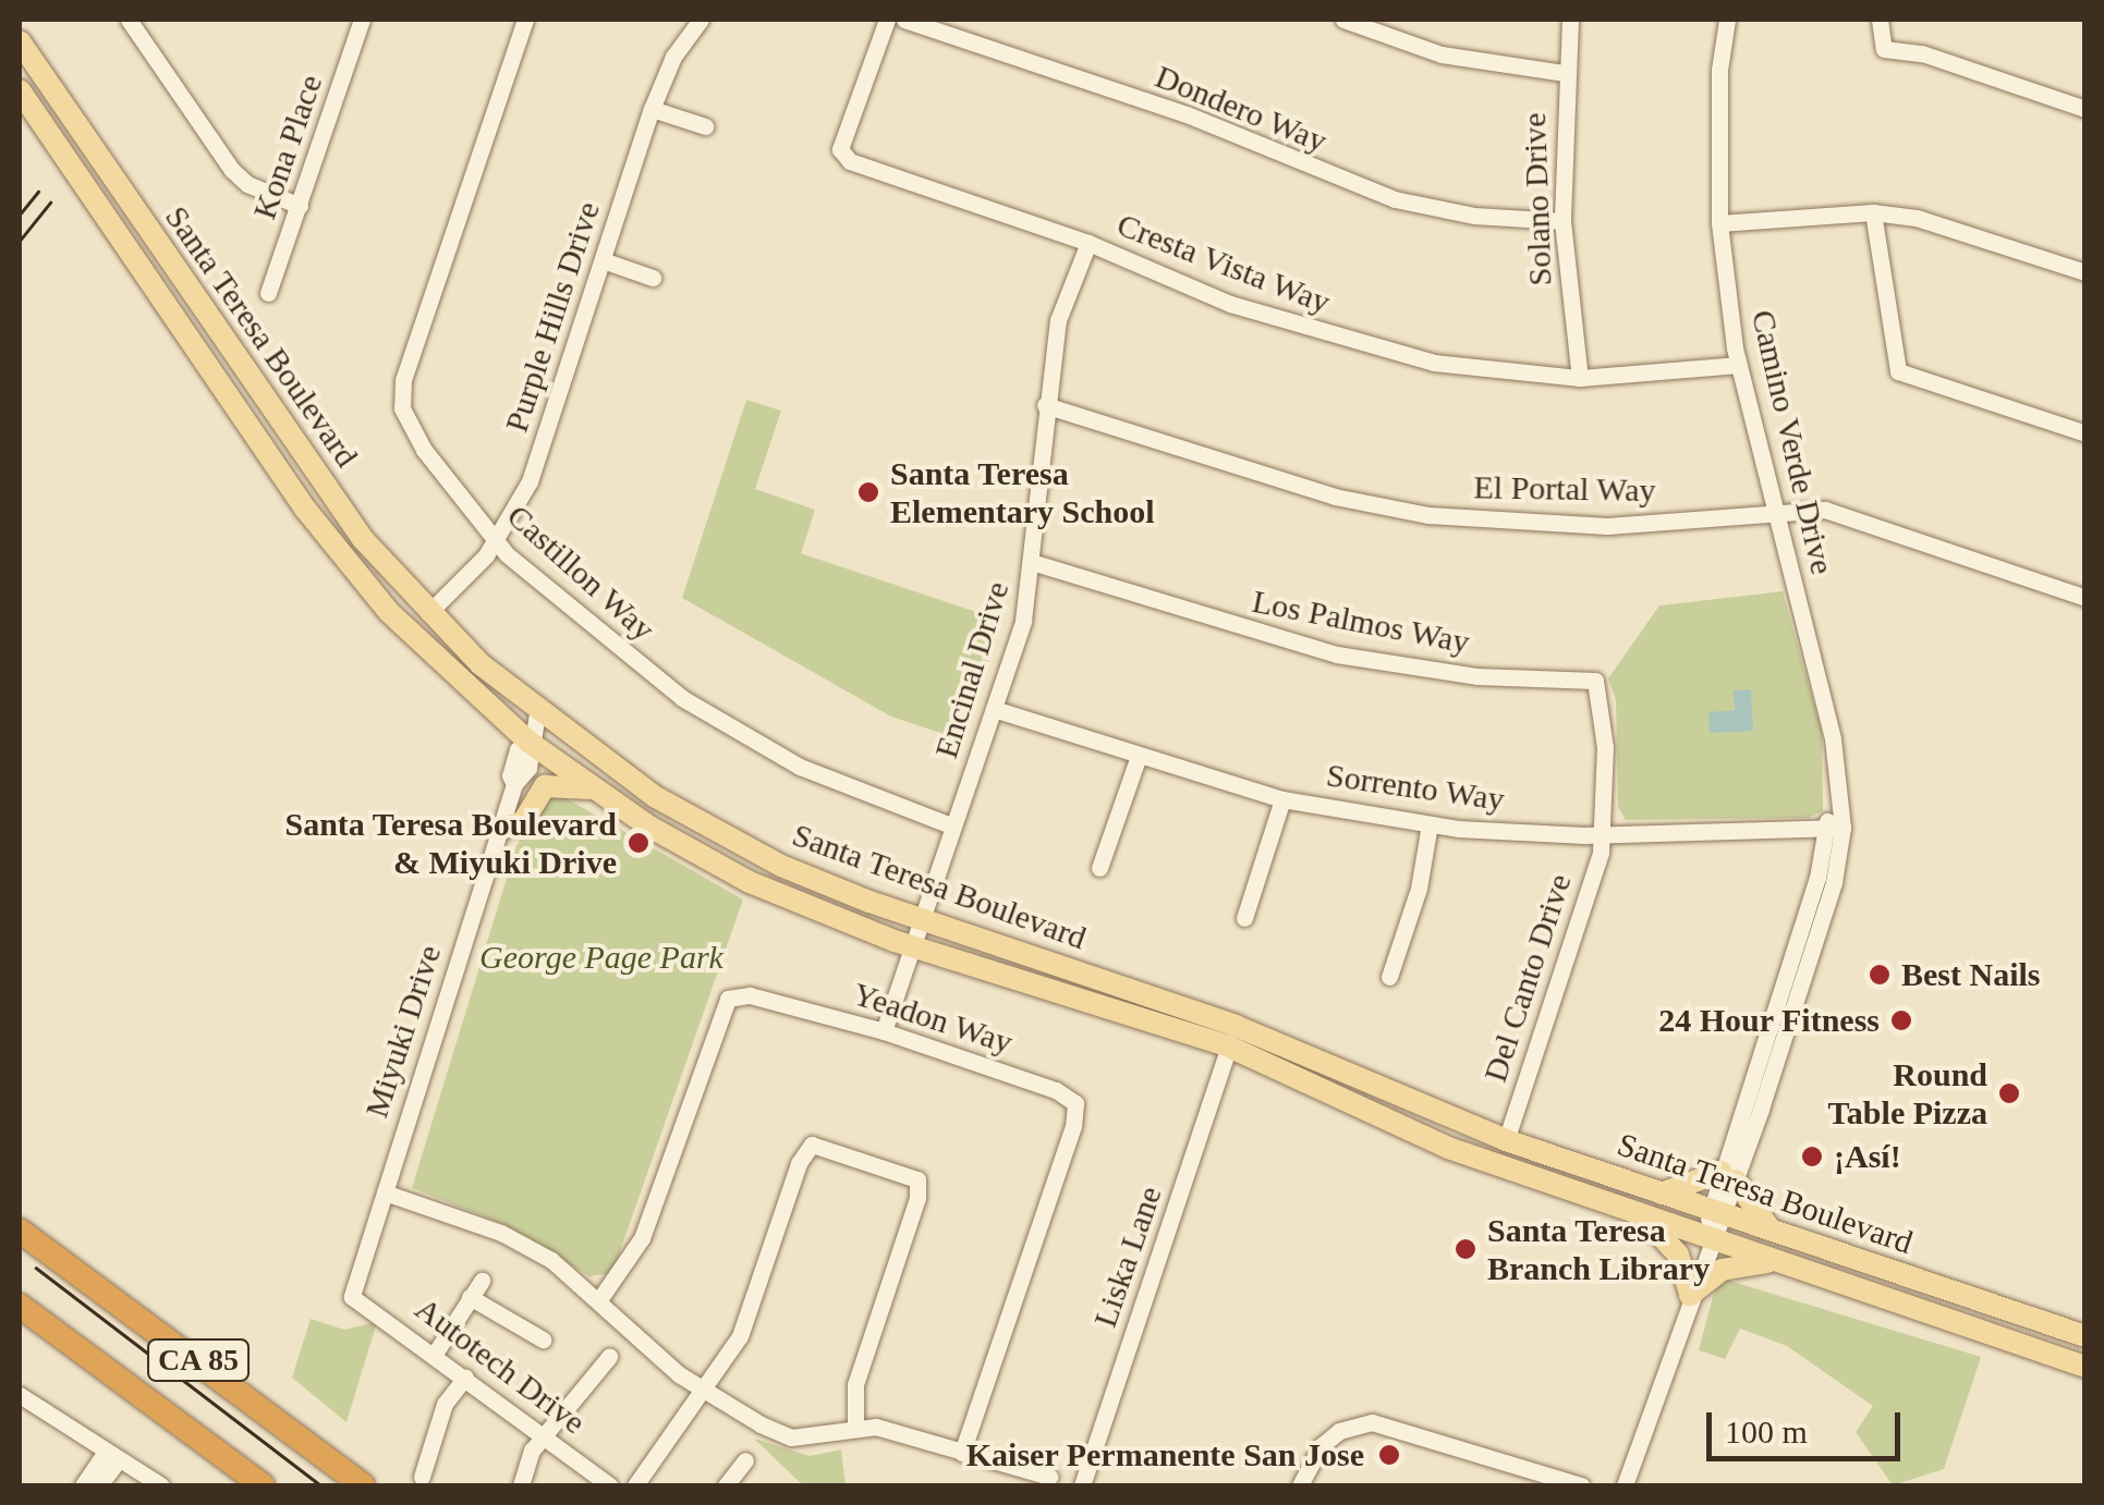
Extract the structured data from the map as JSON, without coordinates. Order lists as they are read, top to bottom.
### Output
{
  "streets": {
    "highway": ["CA 85"],
    "main road": ["Santa Teresa Boulevard"],
    "street": [
      "Dondero Way",
      "Kona Place",
      "Solano Drive",
      "Cresta Vista Way",
      "Purple Hills Drive",
      "Camino Verde Drive",
      "El Portal Way",
      "Castillon Way",
      "Los Palmos Way",
      "Encinal Drive",
      "Sorrento Way",
      "Del Canto Drive",
      "Yeadon Way",
      "Miyuki Drive",
      "Liska Lane",
      "Autotech Drive"
    ]
  },
  "crossings": [
    ["Dondero Way", "Solano Drive"],
    ["Solano Drive", "Cresta Vista Way"],
    ["Cresta Vista Way", "Camino Verde Drive"],
    ["Cresta Vista Way", "Encinal Drive"],
    ["Purple Hills Drive", "Santa Teresa Boulevard"],
    ["Purple Hills Drive", "Castillon Way"],
    ["Santa Teresa Boulevard", "Camino Verde Drive"],
    ["Santa Teresa Boulevard", "Encinal Drive"],
    ["Santa Teresa Boulevard", "Del Canto Drive"],
    ["Santa Teresa Boulevard", "Miyuki Drive"],
    ["Santa Teresa Boulevard", "Liska Lane"],
    ["Camino Verde Drive", "El Portal Way"],
    ["Camino Verde Drive", "Sorrento Way"],
    ["El Portal Way", "Encinal Drive"],
    ["Castillon Way", "Encinal Drive"],
    ["Los Palmos Way", "Encinal Drive"],
    ["Los Palmos Way", "Sorrento Way"],
    ["Los Palmos Way", "Del Canto Drive"],
    ["Encinal Drive", "Sorrento Way"],
    ["Encinal Drive", "Yeadon Way"],
    ["Sorrento Way", "Del Canto Drive"],
    ["Miyuki Drive", "Autotech Drive"]
  ],
  "parks": ["George Page Park"],
  "places": [
    "Santa Teresa Elementary School",
    "Santa Teresa Boulevard & Miyuki Drive",
    "Best Nails",
    "24 Hour Fitness",
    "Round Table Pizza",
    "¡Así!",
    "Santa Teresa Branch Library",
    "Kaiser Permanente San Jose"
  ],
  "scale_bar": "100 m"
}
